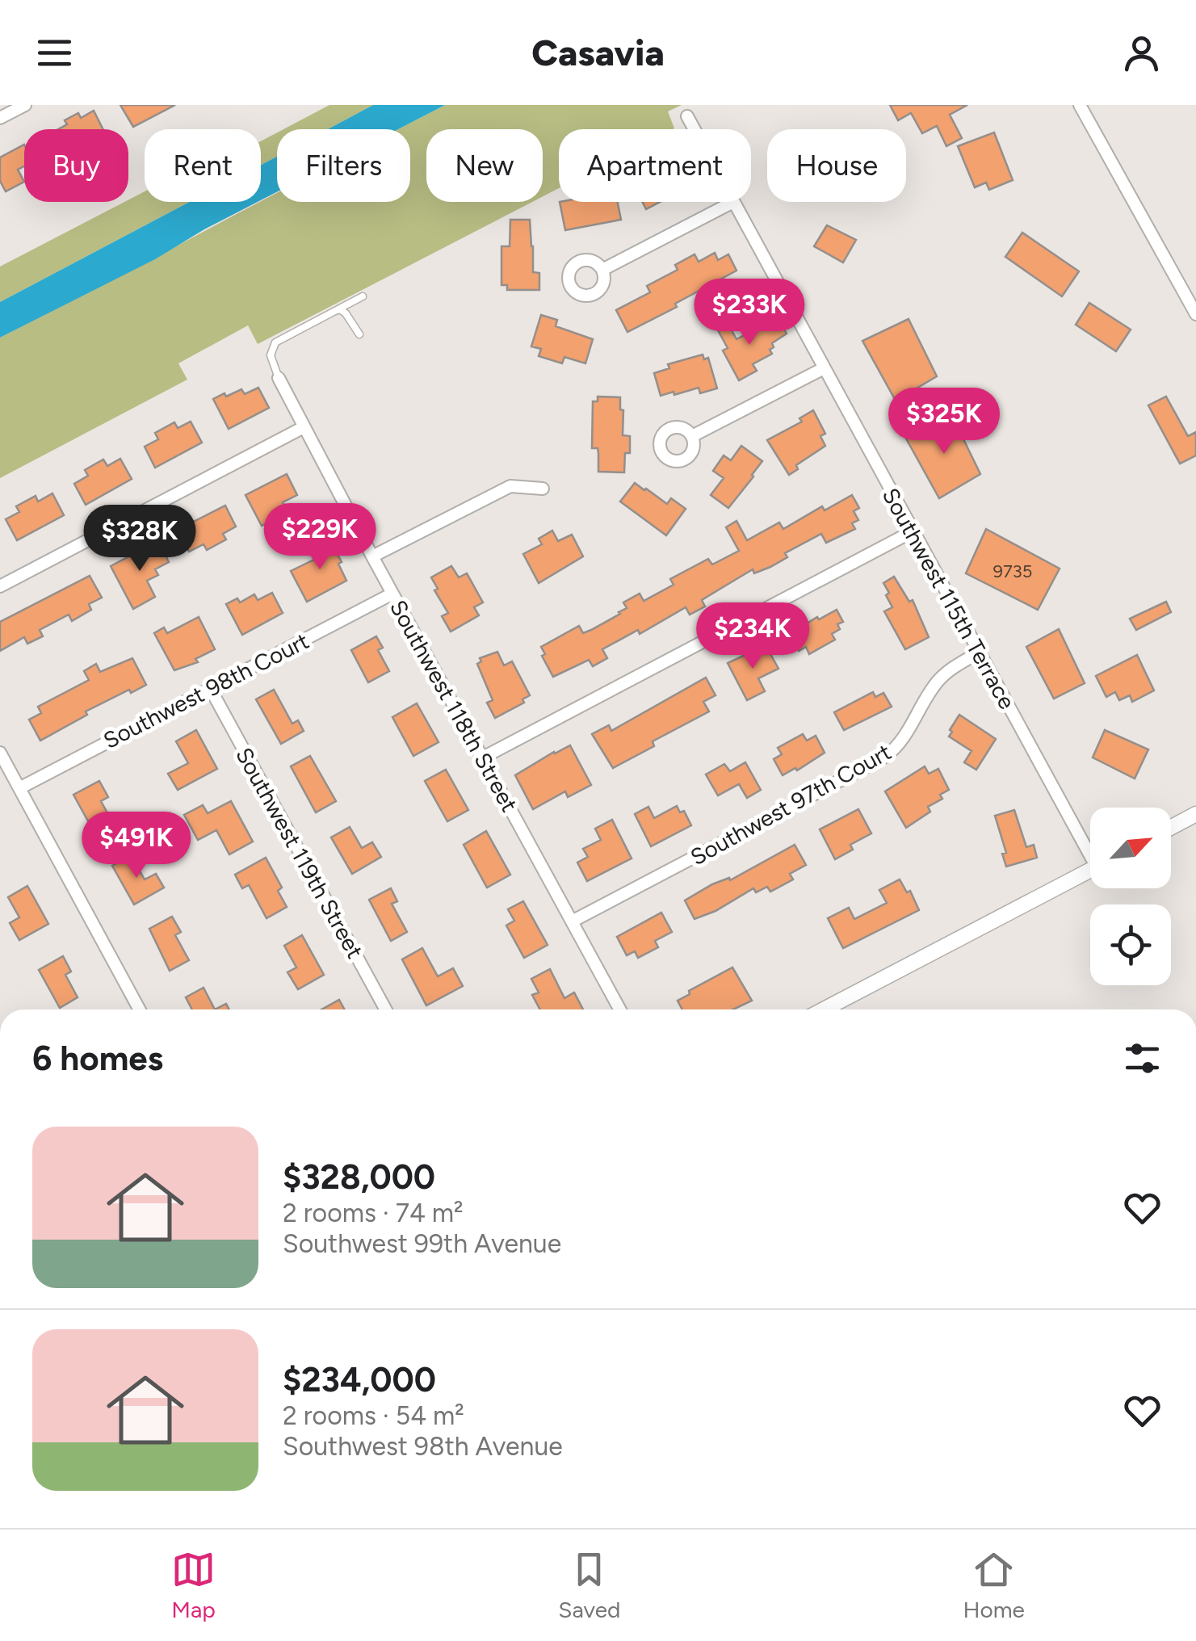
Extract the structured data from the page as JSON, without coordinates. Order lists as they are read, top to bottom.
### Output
{
  "streets": {
    "street": [
      "Southwest 115th Terrace",
      "Southwest 98th Court",
      "Southwest 118th Street",
      "Southwest 97th Court",
      "Southwest 119th Street"
    ]
  },
  "crossings": [
    ["Southwest 115th Terrace", "Southwest 97th Court"],
    ["Southwest 98th Court", "Southwest 118th Street"],
    ["Southwest 98th Court", "Southwest 119th Street"],
    ["Southwest 118th Street", "Southwest 97th Court"]
  ],
  "house_numbers": ["9735"],
  "north": "top right",
  "page": {
    "header": "Casavia",
    "chip": [
      "Buy",
      "Rent",
      "Filters",
      "New",
      "Apartment",
      "House"
    ],
    "price": [
      "$233K",
      "$325K",
      "$229K",
      "$328K",
      "$234K",
      "$491K"
    ],
    "heading": "6 homes",
    "list": [
      {
        "name": "$328,000",
        "note": "2 rooms · 74 m² · Southwest 99th Avenue"
      },
      {
        "name": "$234,000",
        "note": "2 rooms · 54 m² · Southwest 98th Avenue"
      }
    ],
    "tabs": ["Map", "Saved", "Home"]
  }
}
